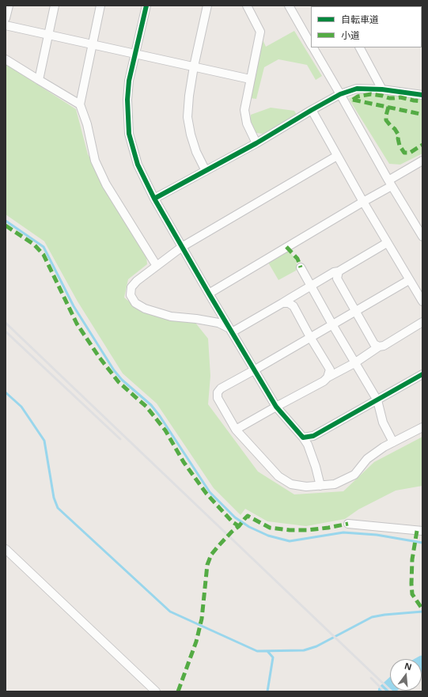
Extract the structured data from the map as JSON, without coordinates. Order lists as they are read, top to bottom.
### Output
{
  "legend": ["自転車道", "小道"],
  "north": "top"
}
